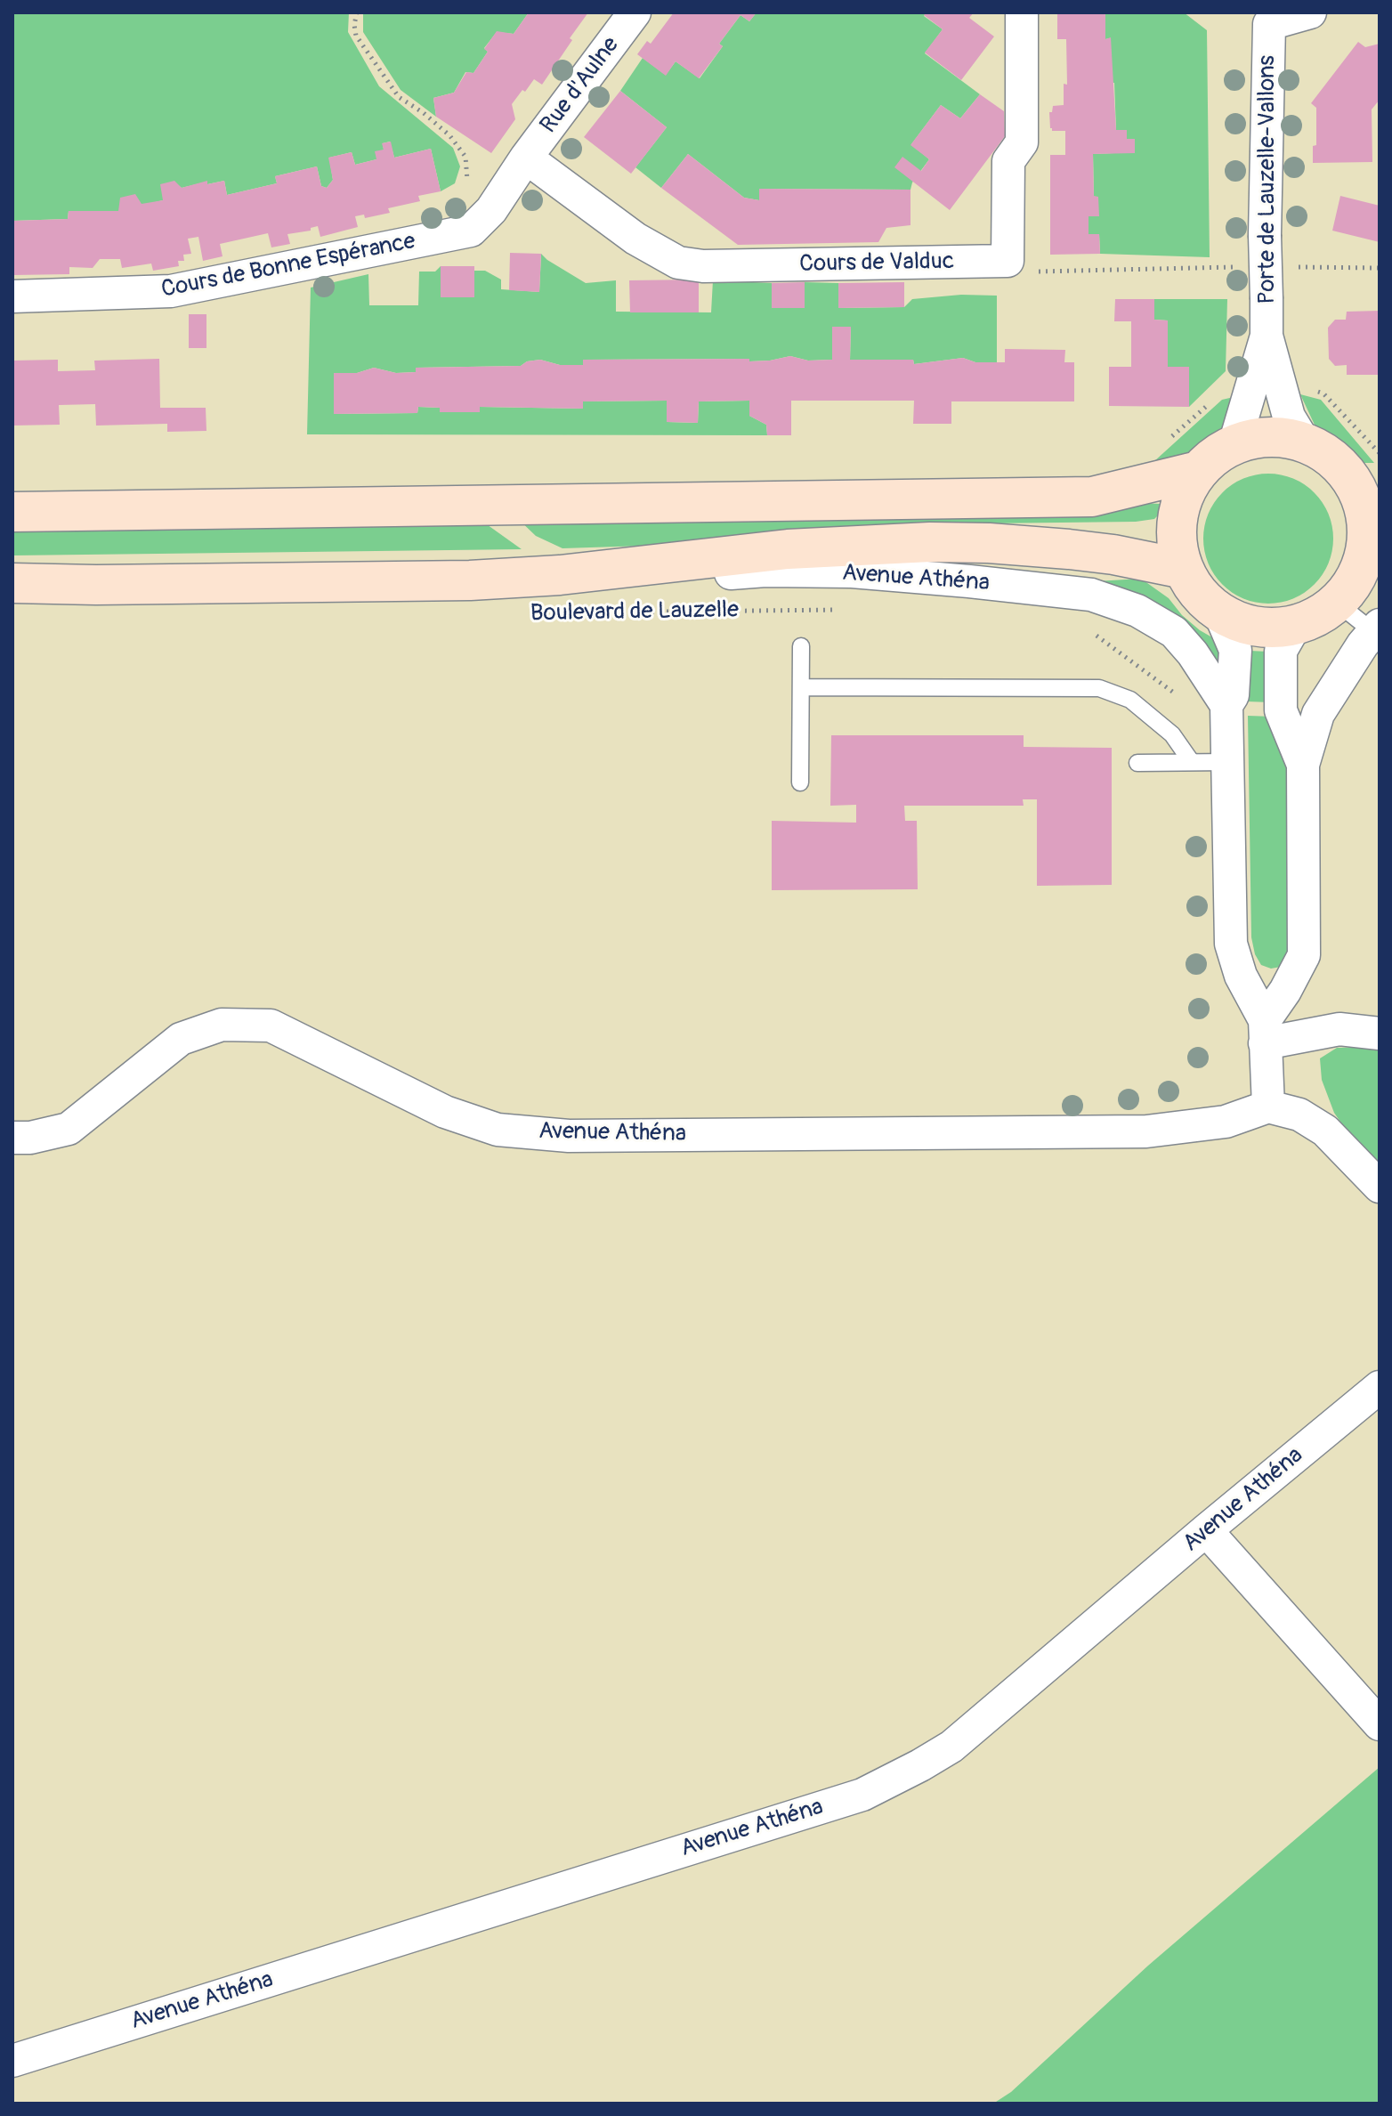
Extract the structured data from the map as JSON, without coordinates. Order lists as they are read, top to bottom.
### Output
{
  "streets": {
    "main road": ["Boulevard de Lauzelle"],
    "street": [
      "Rue d'Aulne",
      "Porte de Lauzelle-Vallons",
      "Cours de Valduc",
      "Cours de Bonne Espérance",
      "Avenue Athéna"
    ]
  },
  "crossings": [
    ["Rue d'Aulne", "Cours de Valduc"],
    ["Rue d'Aulne", "Cours de Bonne Espérance"],
    ["Porte de Lauzelle-Vallons", "Boulevard de Lauzelle"],
    ["Cours de Valduc", "Cours de Bonne Espérance"],
    ["Avenue Athéna", "Boulevard de Lauzelle"]
  ]
}
